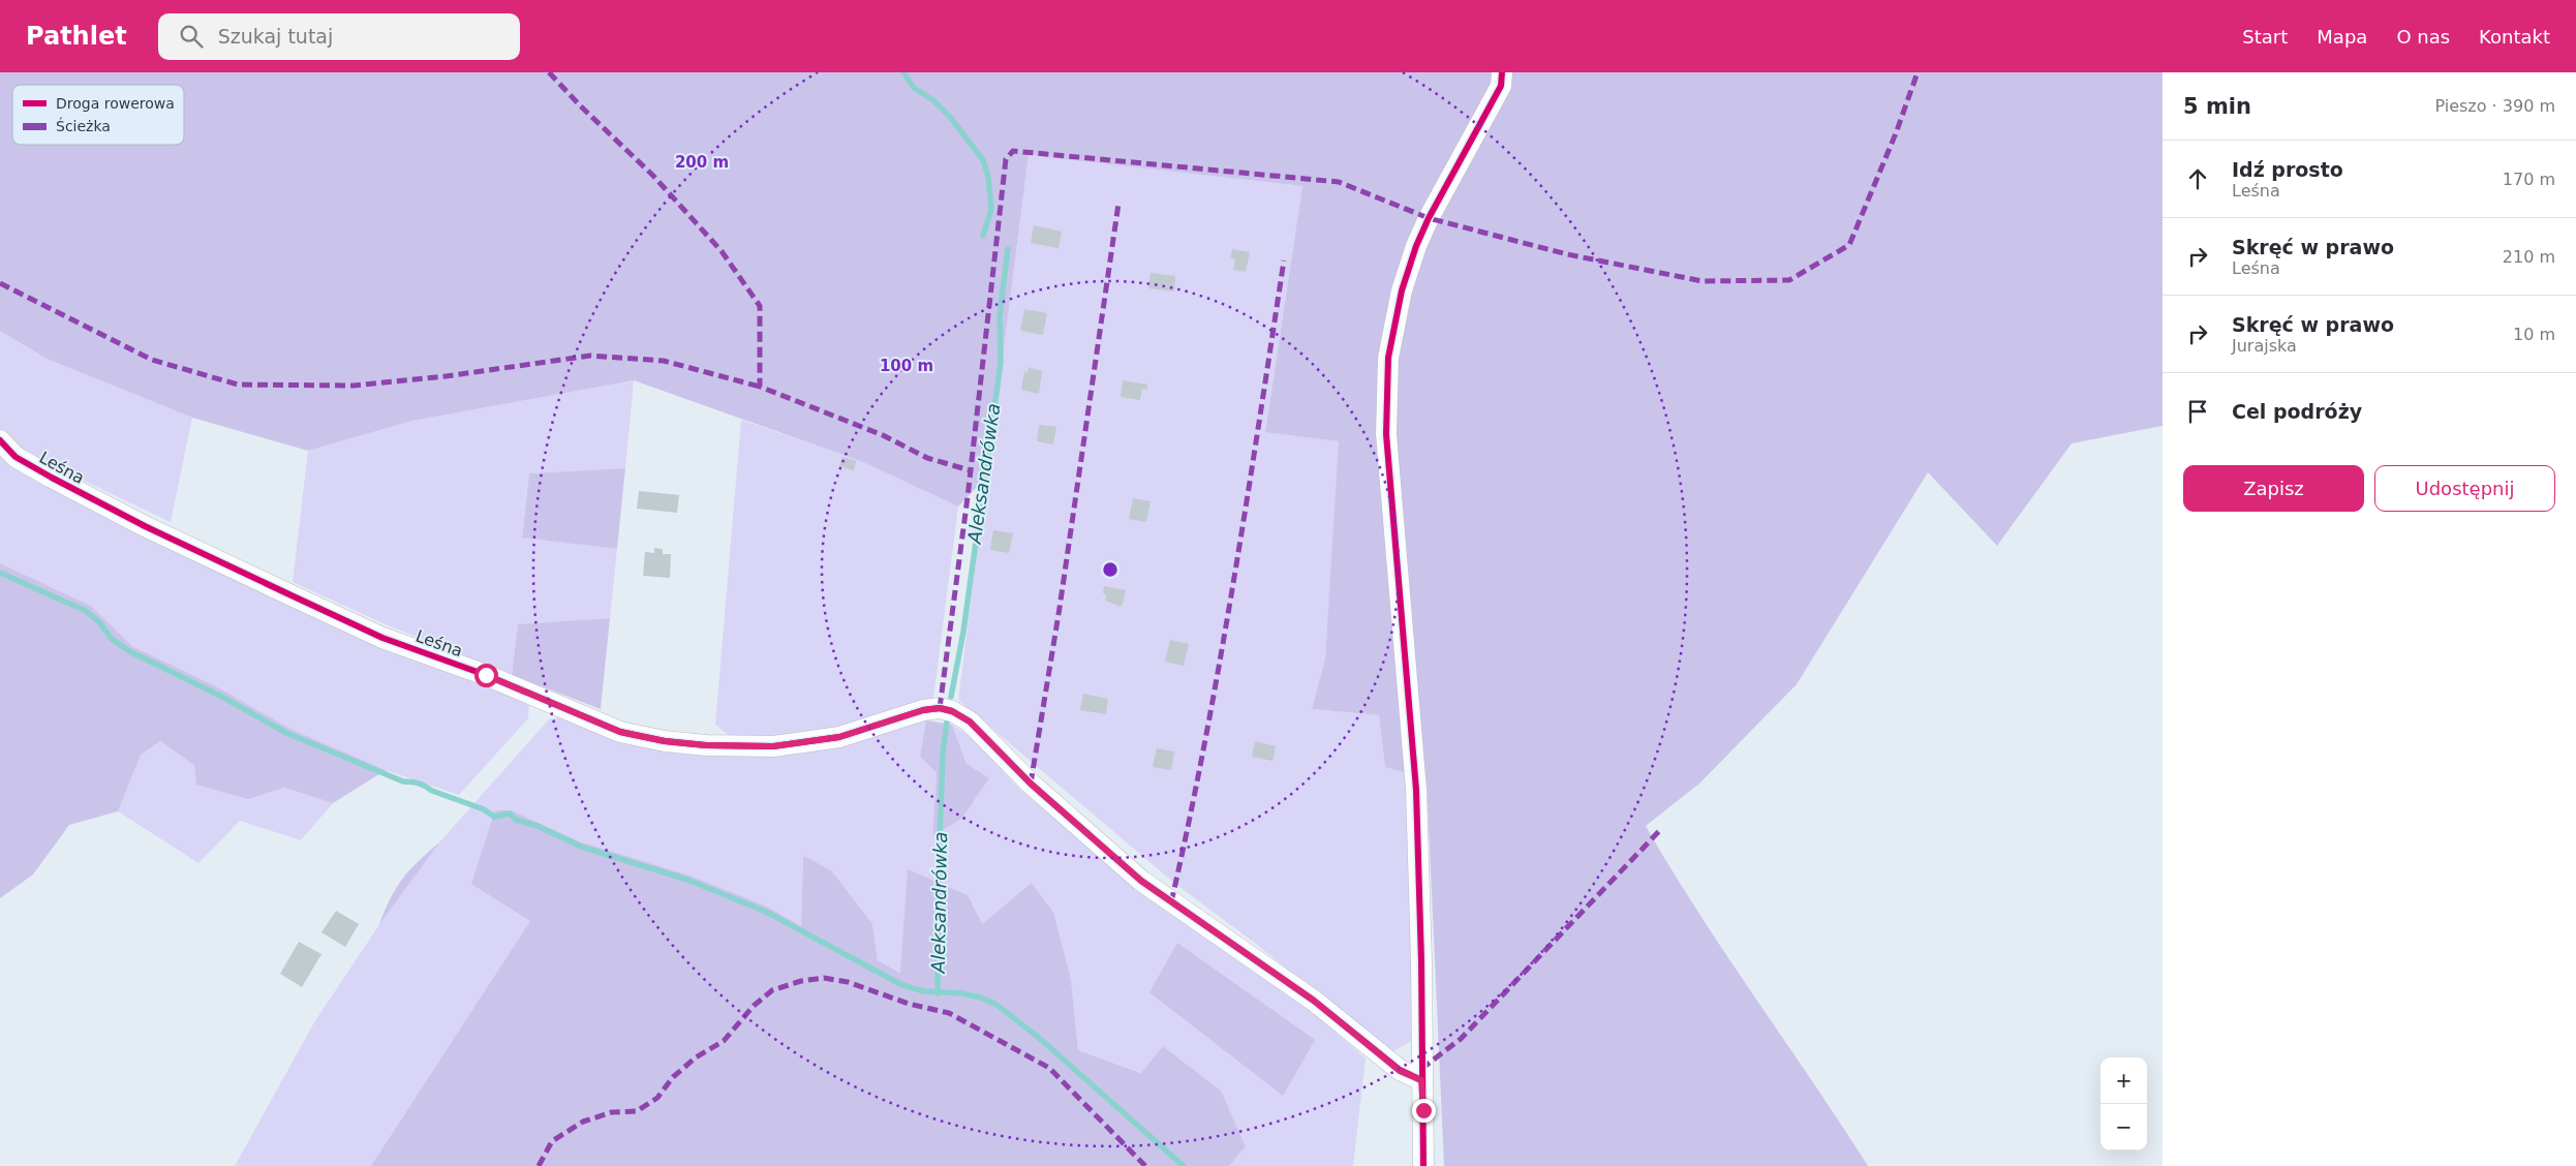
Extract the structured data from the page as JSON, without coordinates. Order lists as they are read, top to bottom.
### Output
{
  "streets": {
    "street": ["Leśna"]
  },
  "water": ["Aleksandrówka"],
  "legend": ["Droga rowerowa", "Ścieżka"],
  "page": {
    "header": "Pathlet",
    "search": "Szukaj tutaj",
    "nav": [
      "Start",
      "Mapa",
      "O nas",
      "Kontakt"
    ],
    "heading": ["5 min", "Pieszo · 390 m"],
    "list": [
      ["Idź prosto", "Leśna", "170 m"],
      ["Skręć w prawo", "Leśna", "210 m"],
      ["Skręć w prawo", "Jurajska", "10 m"],
      "Cel podróży"
    ],
    "buttons": ["Zapisz", "Udostępnij"],
    "map_buttons": ["+", "−"]
  },
  "rings": ["200 m", "100 m"]
}
